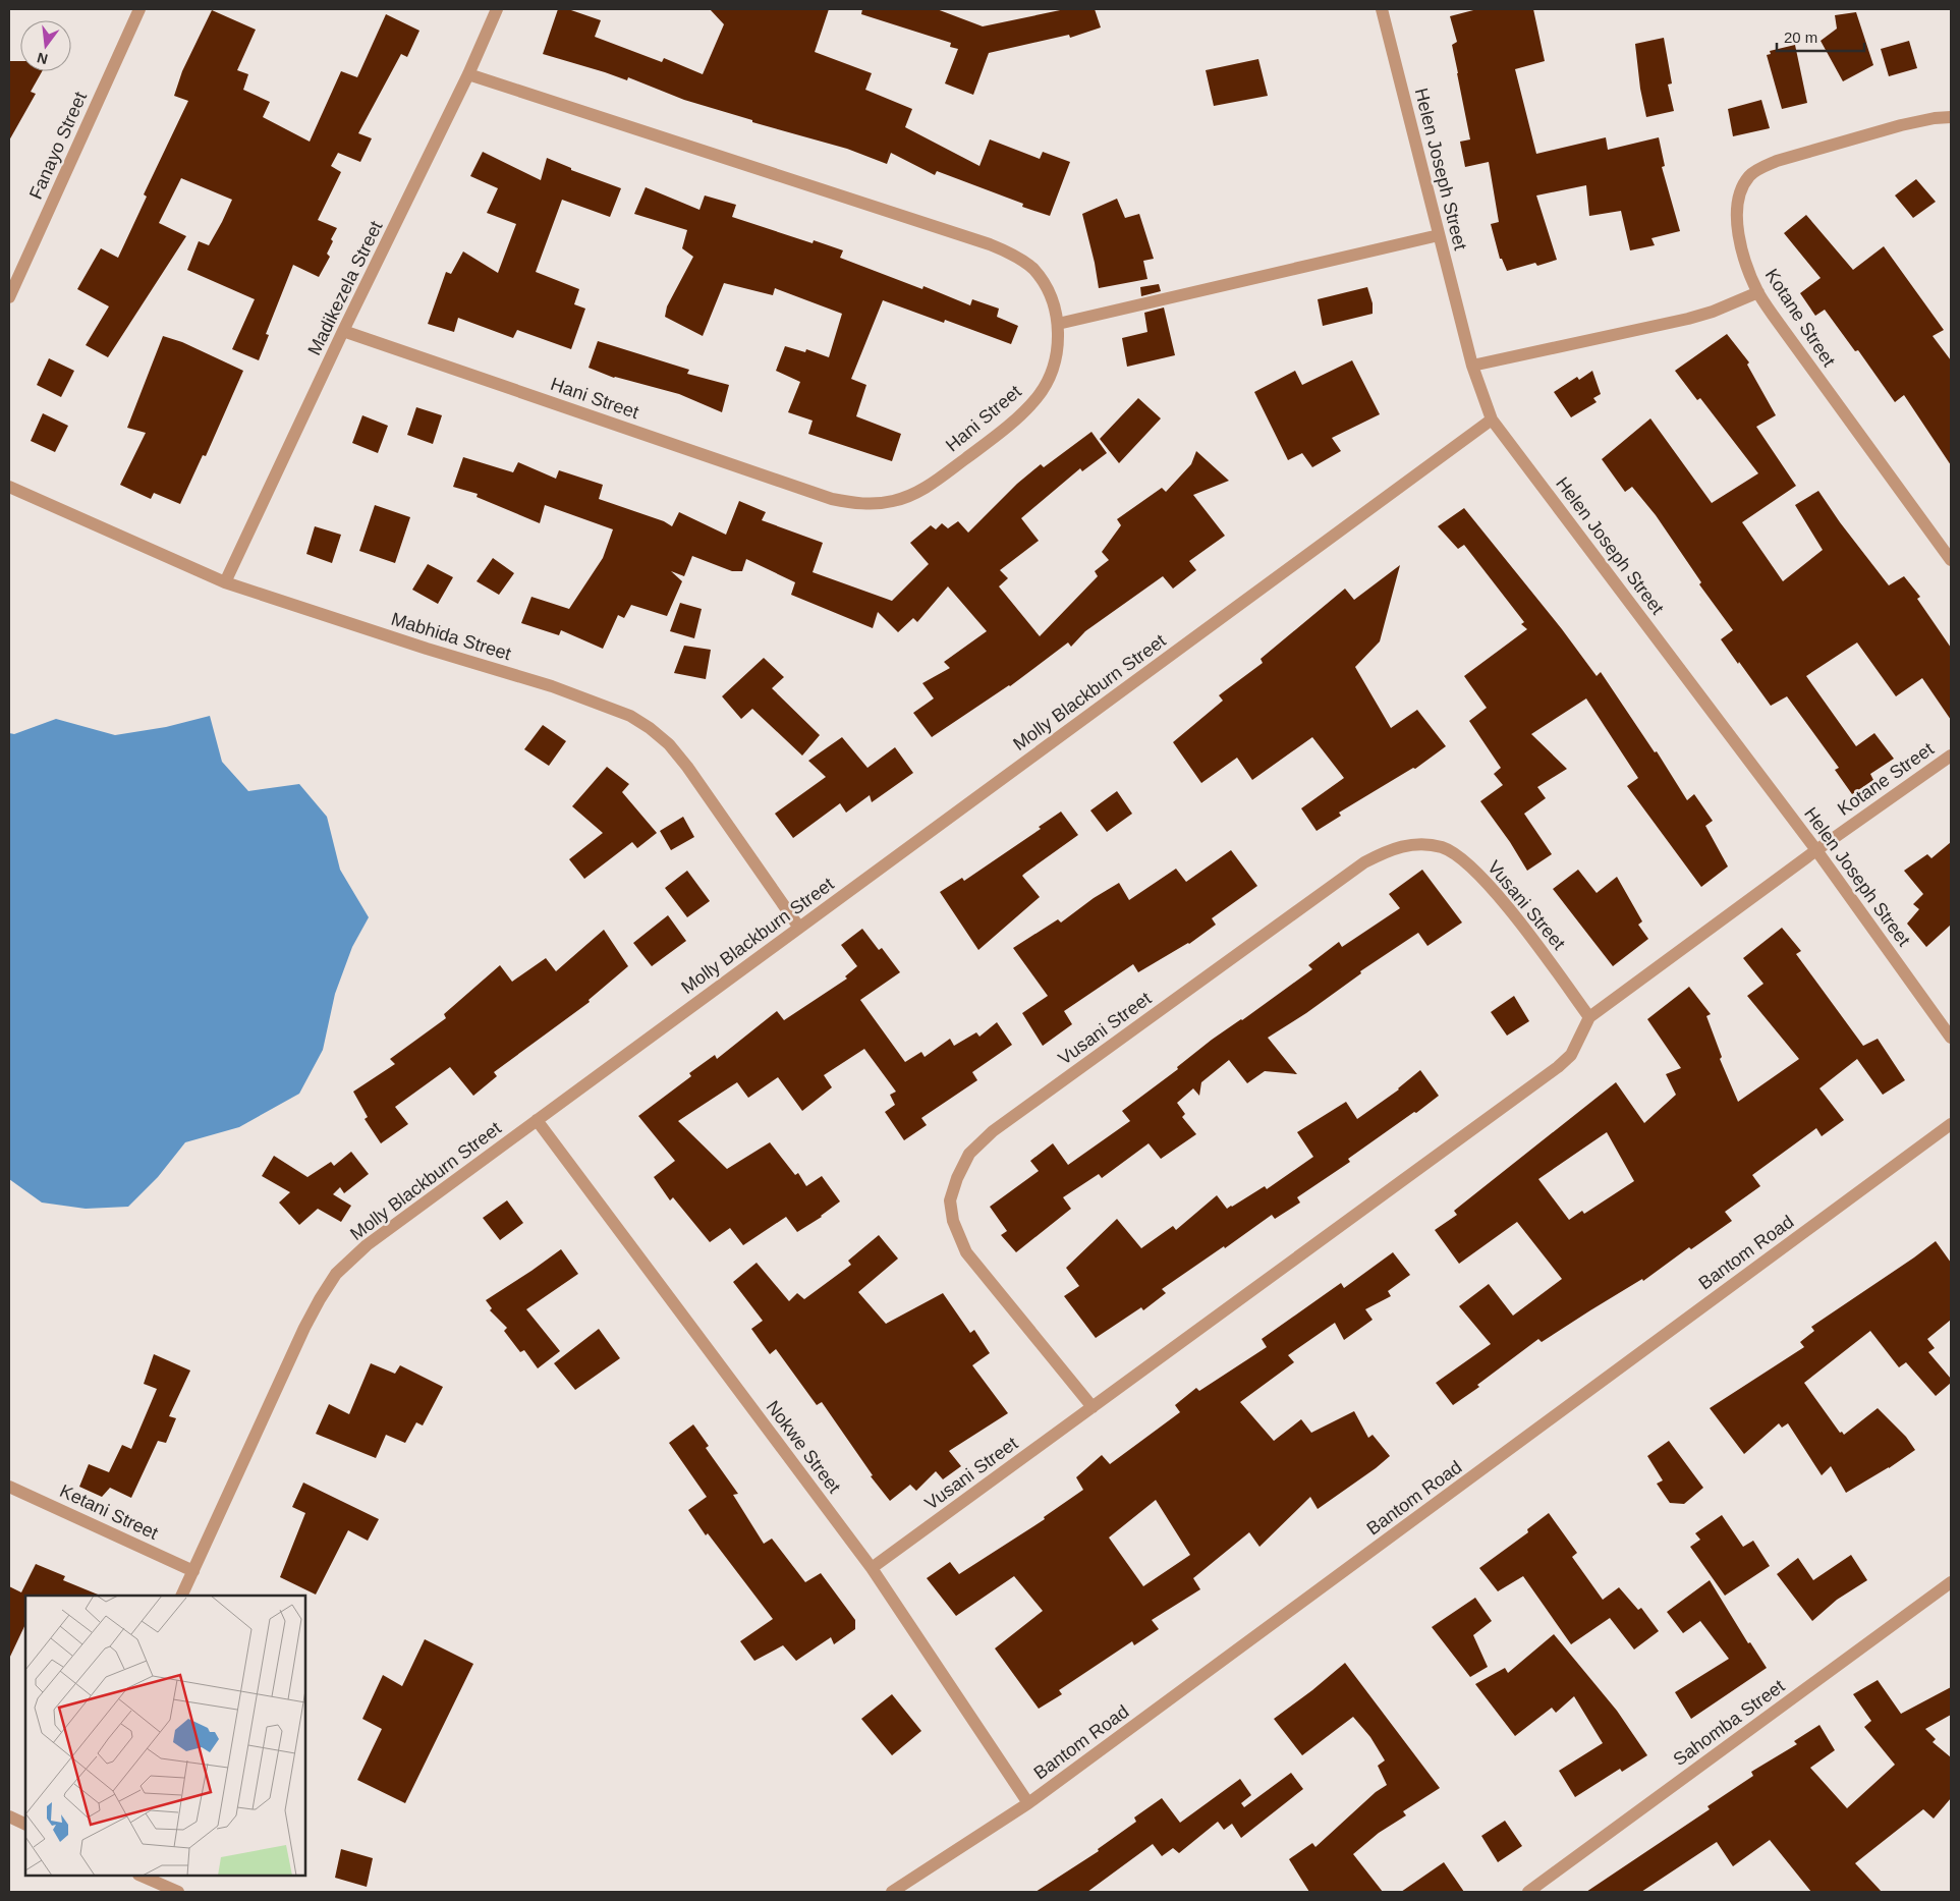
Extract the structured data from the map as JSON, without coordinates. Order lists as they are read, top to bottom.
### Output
{
  "streets": {
    "street": [
      "Fanayo Street",
      "Helen Joseph Street",
      "Madikezela Street",
      "Kotane Street",
      "Hani Street",
      "Mabhida Street",
      "Molly Blackburn Street",
      "Vusani Street",
      "Bantom Road",
      "Nokwe Street",
      "Ketani Street",
      "Sahomba Street"
    ]
  },
  "crossings": [
    ["Helen Joseph Street", "Kotane Street"],
    ["Helen Joseph Street", "Molly Blackburn Street"],
    ["Madikezela Street", "Hani Street"],
    ["Madikezela Street", "Mabhida Street"],
    ["Kotane Street", "Vusani Street"],
    ["Mabhida Street", "Molly Blackburn Street"],
    ["Molly Blackburn Street", "Nokwe Street"],
    ["Molly Blackburn Street", "Ketani Street"],
    ["Vusani Street", "Nokwe Street"],
    ["Bantom Road", "Nokwe Street"]
  ],
  "scale_bar": "20 m",
  "north": "bottom"
}
